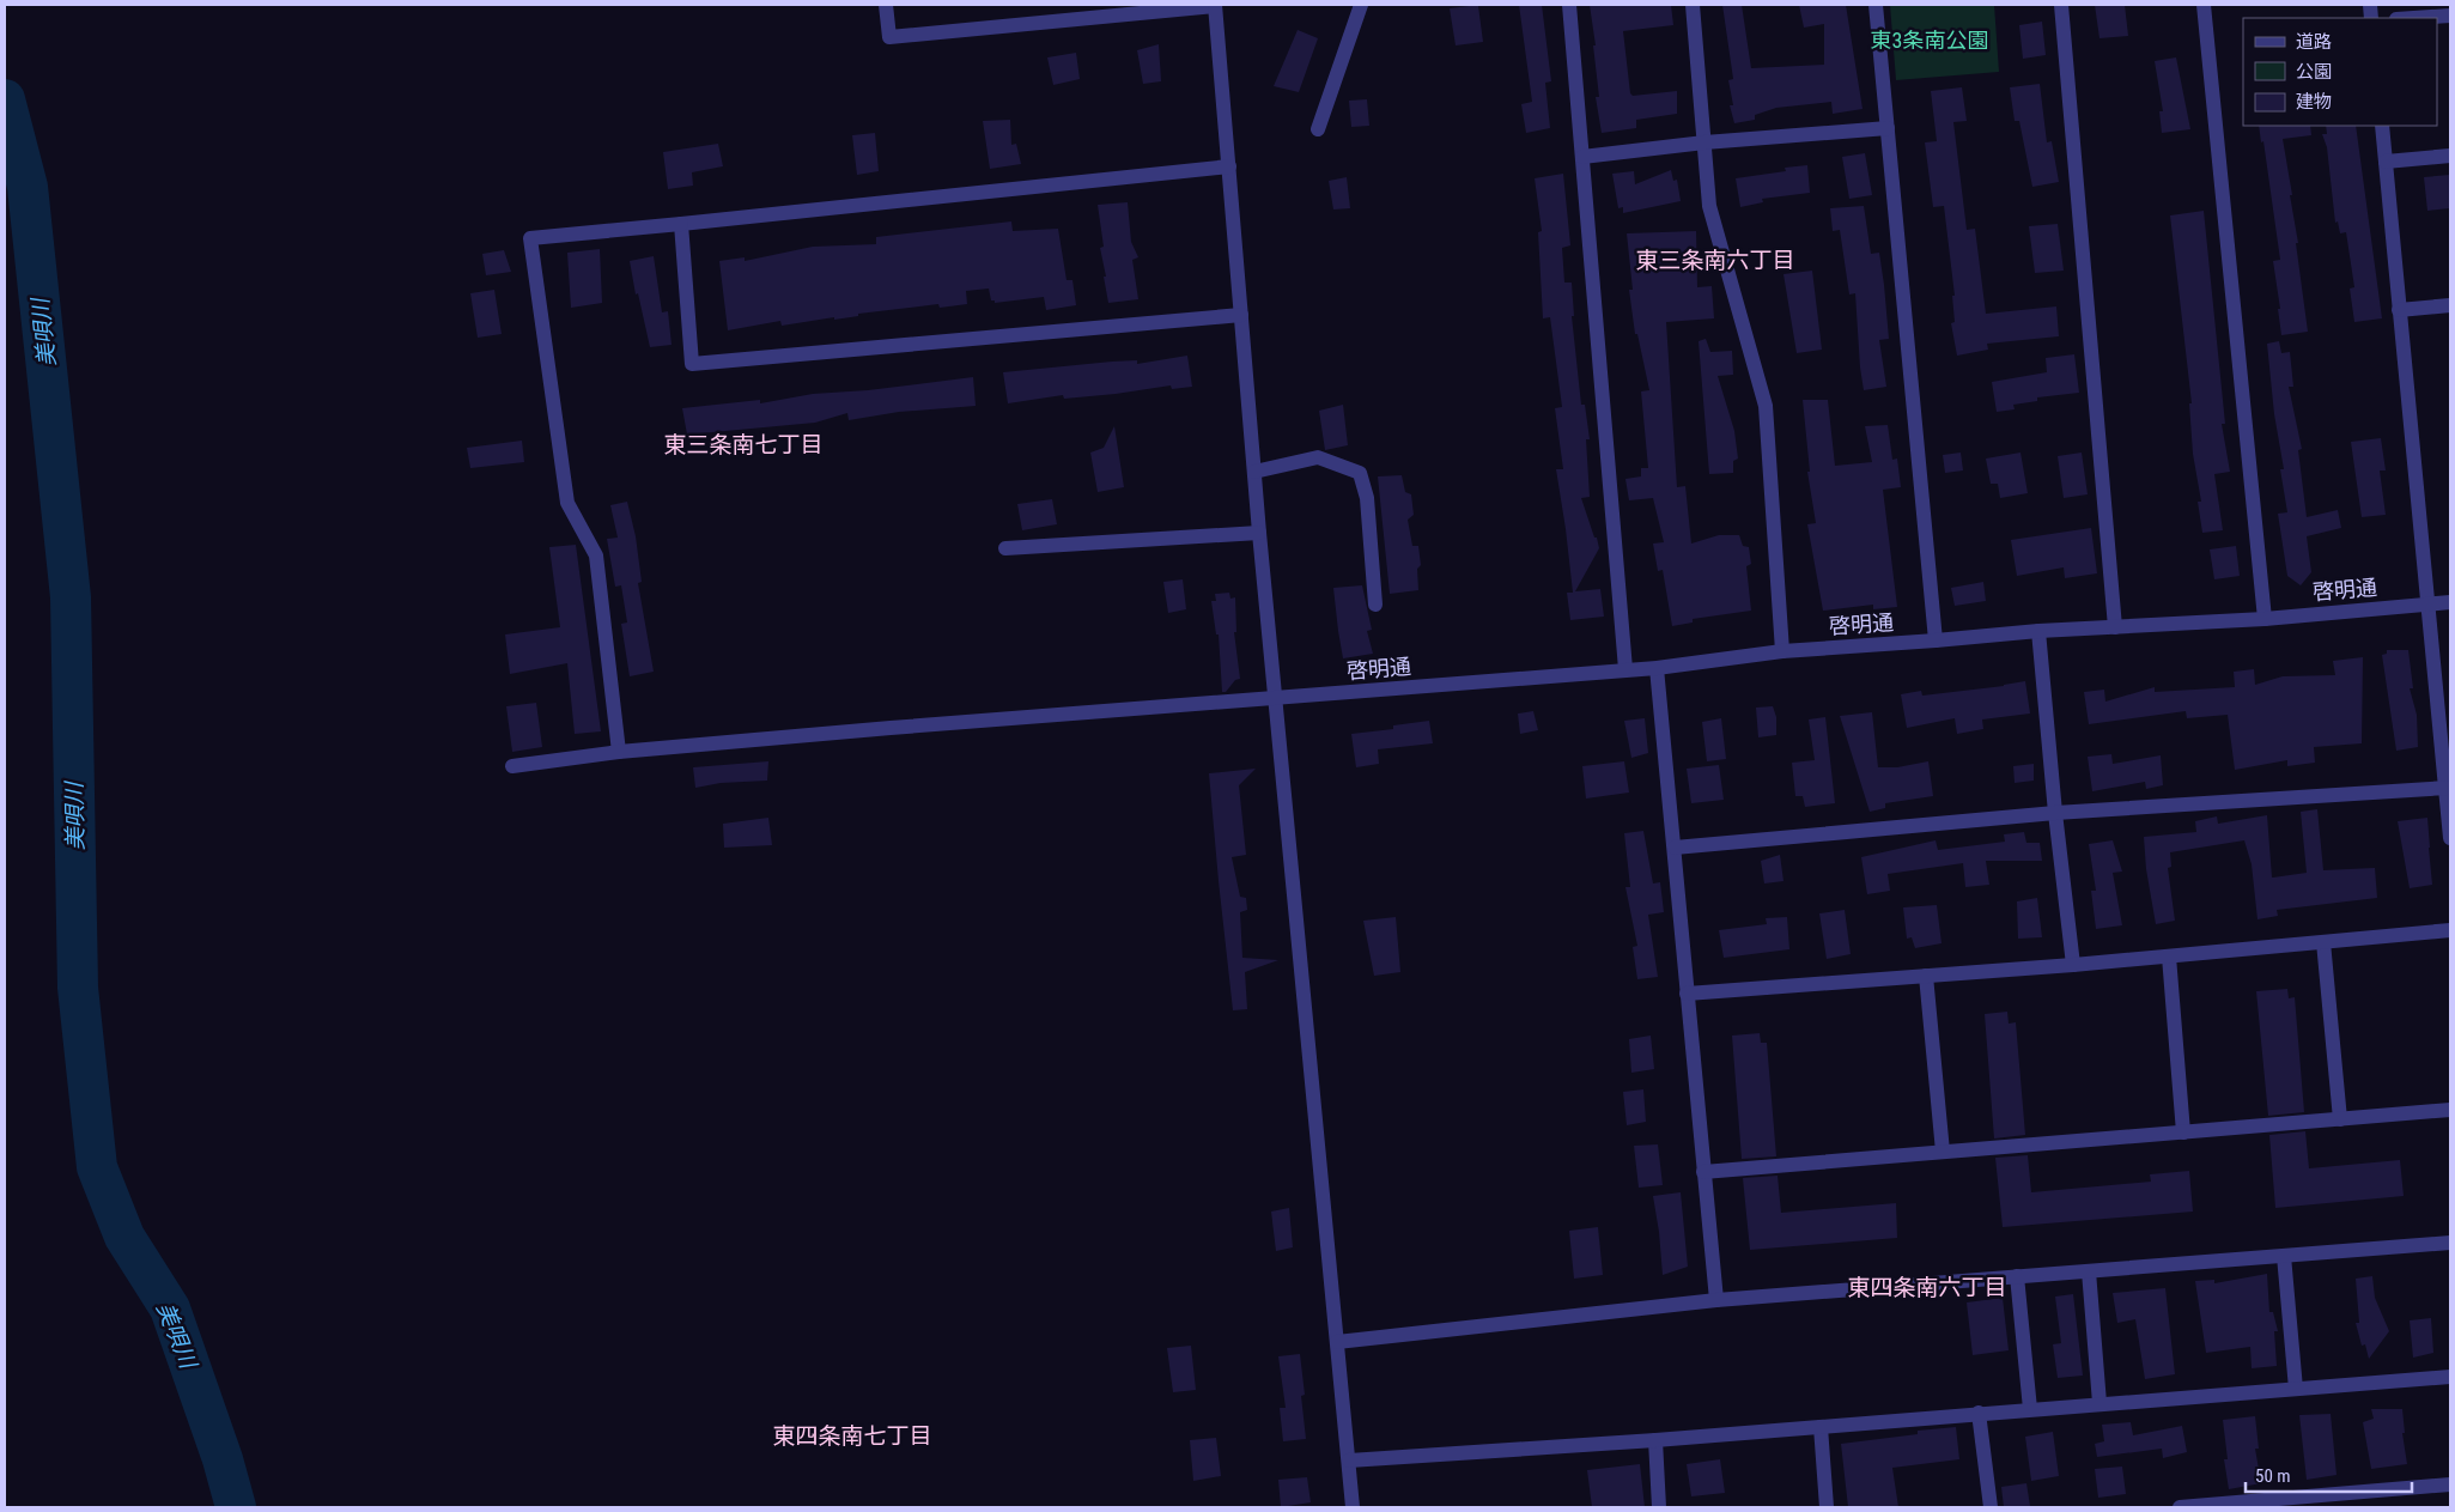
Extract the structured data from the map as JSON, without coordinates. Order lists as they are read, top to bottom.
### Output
{
  "streets": {
    "street": ["啓明通"]
  },
  "districts": [
    "東三条南六丁目",
    "東三条南七丁目",
    "東四条南六丁目",
    "東四条南七丁目"
  ],
  "water": ["美唄川"],
  "parks": ["東3条南公園"],
  "legend": ["道路", "公園", "建物"],
  "scale_bar": "50 m"
}
